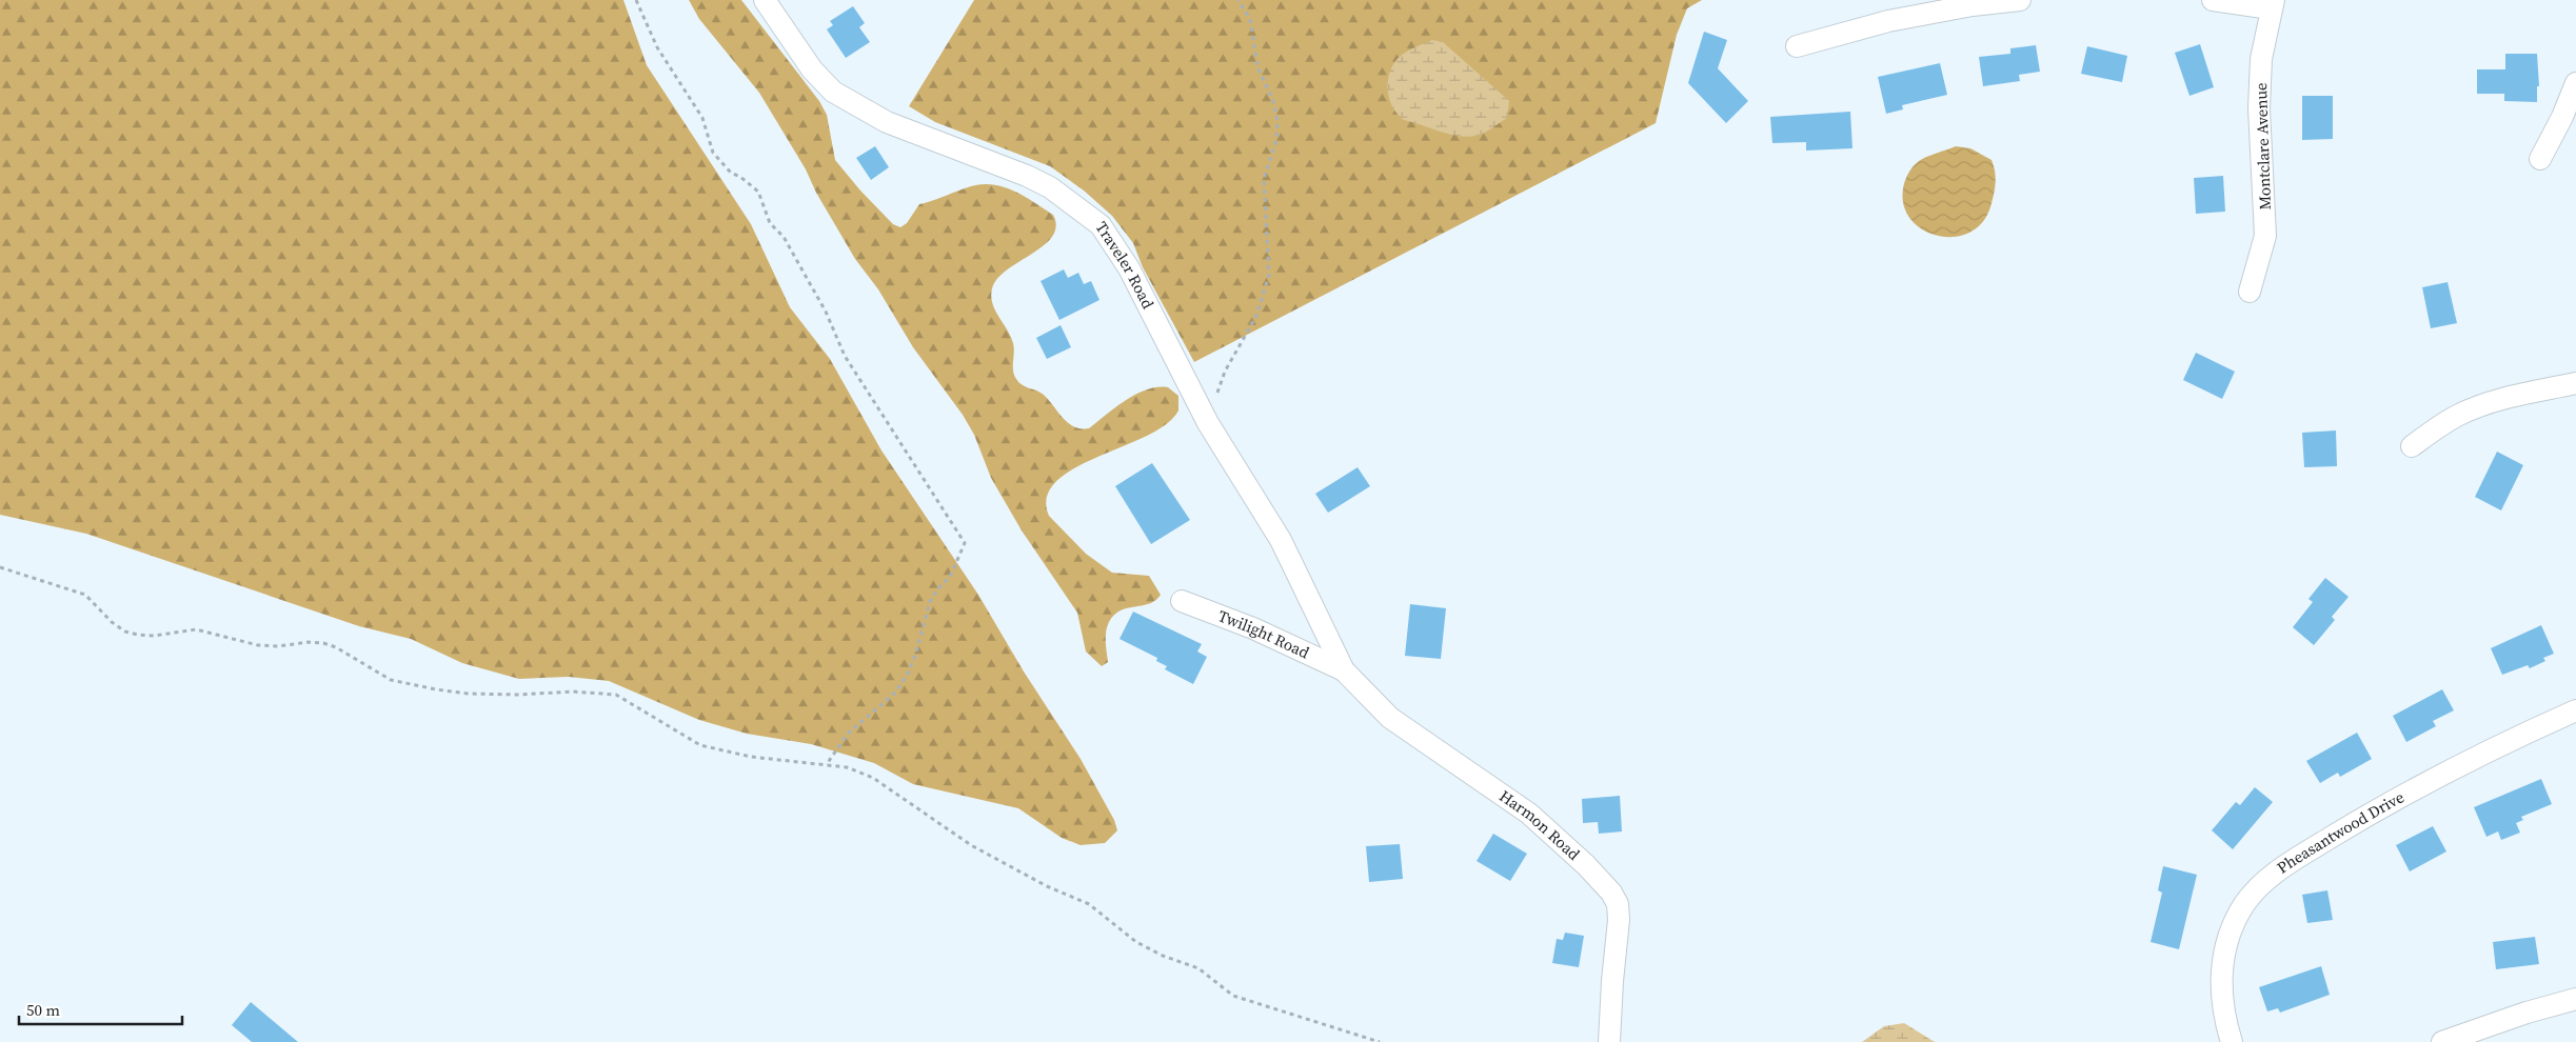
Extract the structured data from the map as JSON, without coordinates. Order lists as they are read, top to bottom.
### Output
{
  "streets": {
    "street": [
      "Montclare Avenue",
      "Traveler Road",
      "Twilight Road",
      "Harmon Road",
      "Pheasantwood Drive"
    ]
  },
  "crossings": [
    ["Traveler Road", "Twilight Road"],
    ["Traveler Road", "Harmon Road"],
    ["Twilight Road", "Harmon Road"]
  ],
  "scale_bar": "50 m"
}
